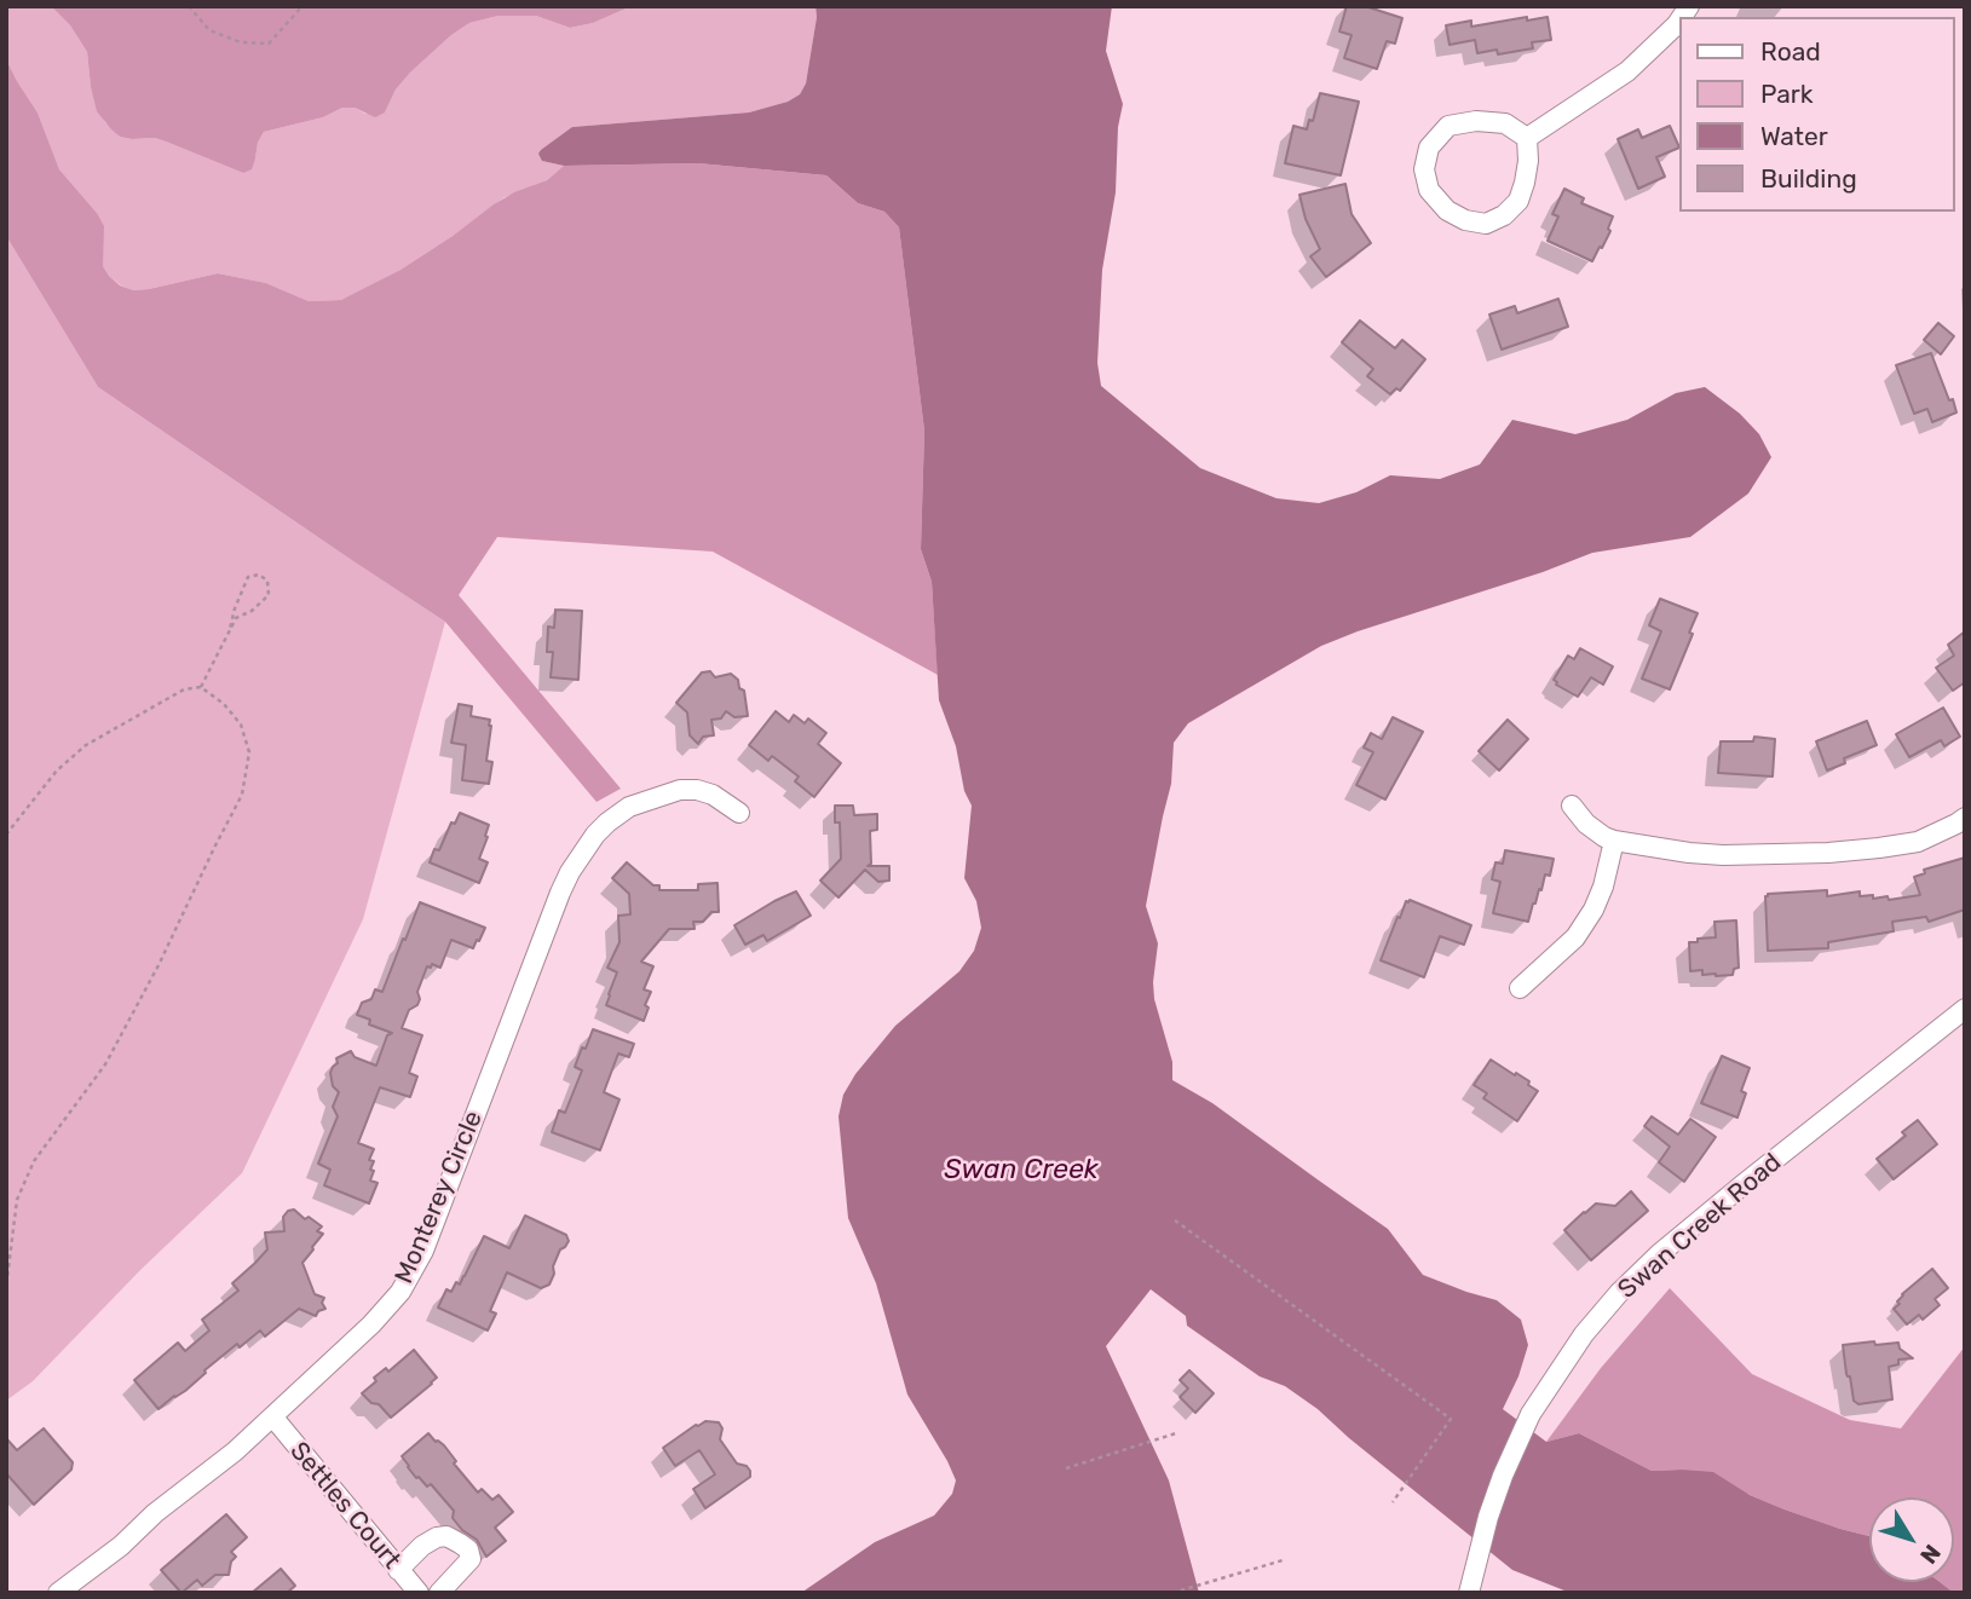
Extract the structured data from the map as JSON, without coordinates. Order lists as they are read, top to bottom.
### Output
{
  "streets": {
    "street": ["Monterey Circle", "Swan Creek Road", "Settles Court"]
  },
  "crossings": [
    ["Monterey Circle", "Settles Court"]
  ],
  "water": ["Swan Creek"],
  "legend": [
    "Road",
    "Park",
    "Water",
    "Building"
  ],
  "north": "bottom right"
}
